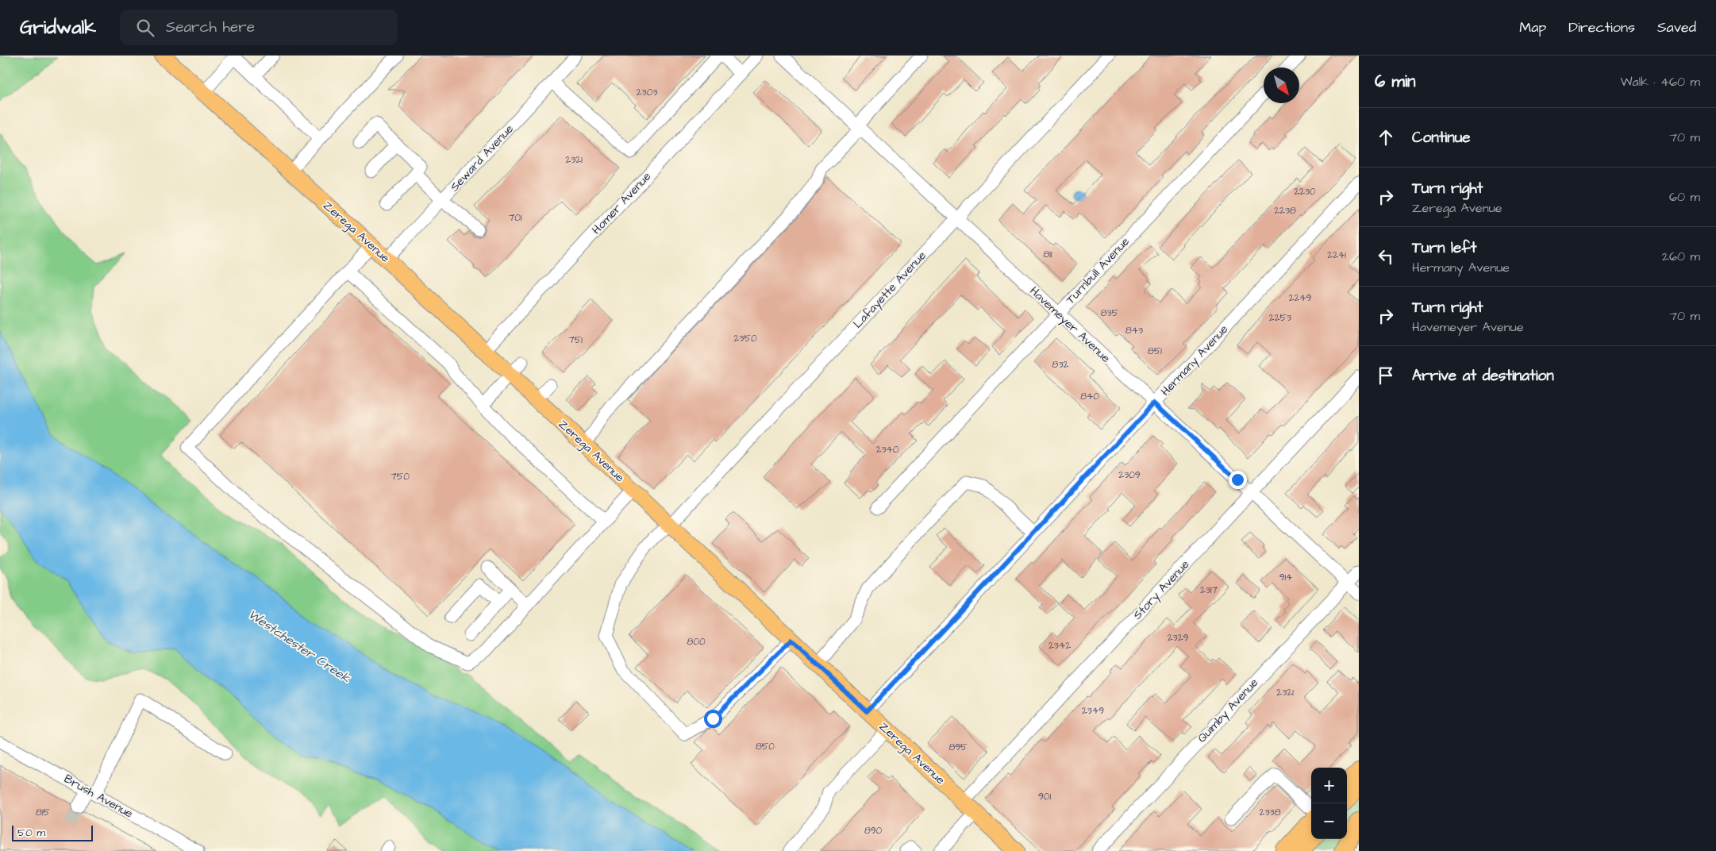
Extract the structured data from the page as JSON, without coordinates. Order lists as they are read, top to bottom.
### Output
{
  "streets": {
    "main road": ["Zerega Avenue"],
    "street": [
      "Seward Avenue",
      "Homer Avenue",
      "Turnbull Avenue",
      "Lafayette Avenue",
      "Havemeyer Avenue",
      "Hermany Avenue",
      "Story Avenue",
      "Quimby Avenue",
      "Brush Avenue"
    ]
  },
  "crossings": [
    ["Seward Avenue", "Zerega Avenue"],
    ["Homer Avenue", "Zerega Avenue"],
    ["Zerega Avenue", "Lafayette Avenue"],
    ["Zerega Avenue", "Hermany Avenue"],
    ["Zerega Avenue", "Story Avenue"],
    ["Turnbull Avenue", "Havemeyer Avenue"],
    ["Lafayette Avenue", "Havemeyer Avenue"],
    ["Havemeyer Avenue", "Hermany Avenue"],
    ["Havemeyer Avenue", "Story Avenue"],
    ["Havemeyer Avenue", "Quimby Avenue"]
  ],
  "water": ["Westchester Creek"],
  "house_numbers": [
    "2303",
    "2321",
    "2230",
    "2238",
    "701",
    "811",
    "2241",
    "2249",
    "835",
    "2253",
    "843",
    "2350",
    "751",
    "851",
    "832",
    "840",
    "2340",
    "2309",
    "750",
    "914",
    "2317",
    "2329",
    "800",
    "2342",
    "2321",
    "2349",
    "850",
    "895",
    "901",
    "815",
    "2338",
    "890"
  ],
  "scale_bar": "50 m",
  "north": "bottom right",
  "page": {
    "header": "Gridwalk",
    "search": "Search here",
    "nav": ["Map", "Directions", "Saved"],
    "heading": ["6 min", "Walk · 460 m"],
    "list": [
      ["Continue", "70 m"],
      ["Turn right", "Zerega Avenue", "60 m"],
      ["Turn left", "Hermany Avenue", "260 m"],
      ["Turn right", "Havemeyer Avenue", "70 m"],
      "Arrive at destination"
    ],
    "map_buttons": ["+", "−"],
    "scale": "50 m"
  }
}
